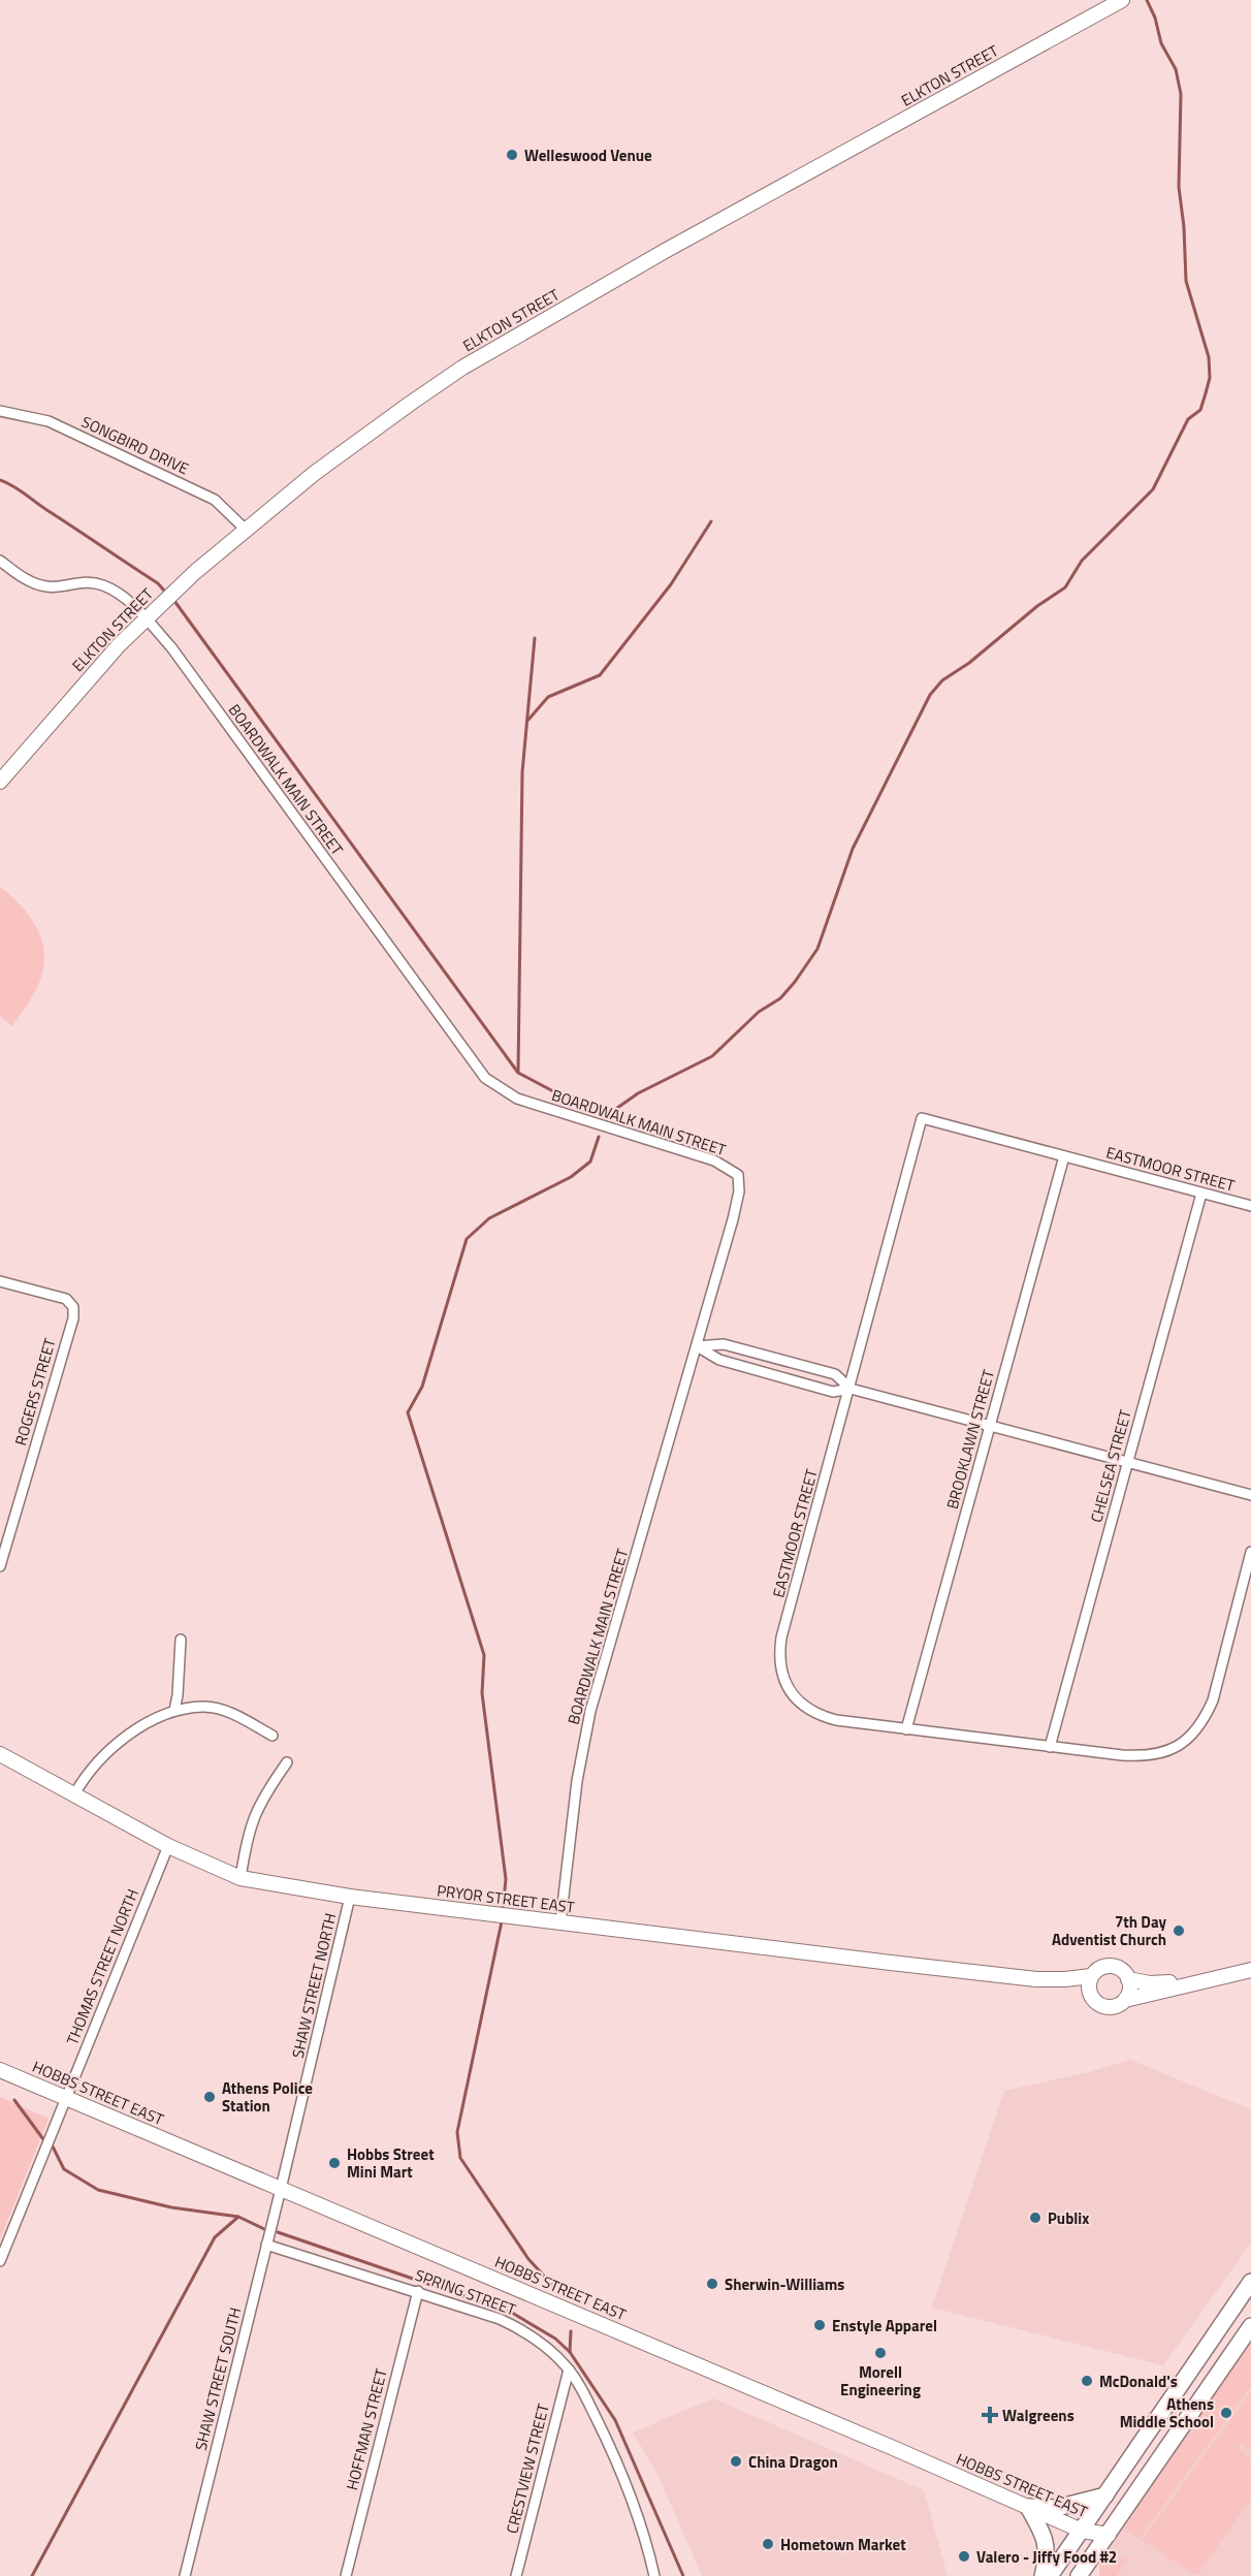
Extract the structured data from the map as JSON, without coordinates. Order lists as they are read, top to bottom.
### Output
{
  "streets": {
    "street": [
      "ELKTON STREET",
      "SONGBIRD DRIVE",
      "BOARDWALK MAIN STREET",
      "EASTMOOR STREET",
      "ROGERS STREET",
      "BROOKLAWN STREET",
      "CHELSEA STREET",
      "PRYOR STREET EAST",
      "THOMAS STREET NORTH",
      "SHAW STREET NORTH",
      "HOBBS STREET EAST",
      "SPRING STREET",
      "SHAW STREET SOUTH",
      "HOFFMAN STREET",
      "CRESTVIEW STREET"
    ]
  },
  "crossings": [
    ["ELKTON STREET", "SONGBIRD DRIVE"],
    ["ELKTON STREET", "BOARDWALK MAIN STREET"],
    ["BOARDWALK MAIN STREET", "PRYOR STREET EAST"],
    ["EASTMOOR STREET", "BROOKLAWN STREET"],
    ["EASTMOOR STREET", "CHELSEA STREET"],
    ["PRYOR STREET EAST", "THOMAS STREET NORTH"],
    ["PRYOR STREET EAST", "SHAW STREET NORTH"],
    ["THOMAS STREET NORTH", "HOBBS STREET EAST"],
    ["SHAW STREET NORTH", "HOBBS STREET EAST"],
    ["SHAW STREET NORTH", "SHAW STREET SOUTH"],
    ["HOBBS STREET EAST", "SHAW STREET SOUTH"],
    ["SPRING STREET", "SHAW STREET SOUTH"],
    ["SPRING STREET", "HOFFMAN STREET"],
    ["SPRING STREET", "CRESTVIEW STREET"]
  ],
  "places": {
    "other": [
      "Welleswood Venue",
      "7th Day Adventist Church",
      "Athens Police Station",
      "Hobbs Street Mini Mart",
      "Publix",
      "Sherwin-Williams",
      "Enstyle Apparel",
      "Morell Engineering",
      "McDonald's",
      "Athens Middle School",
      "China Dragon",
      "Hometown Market",
      "Valero - Jiffy Food #2"
    ],
    "health": ["Walgreens"]
  }
}
